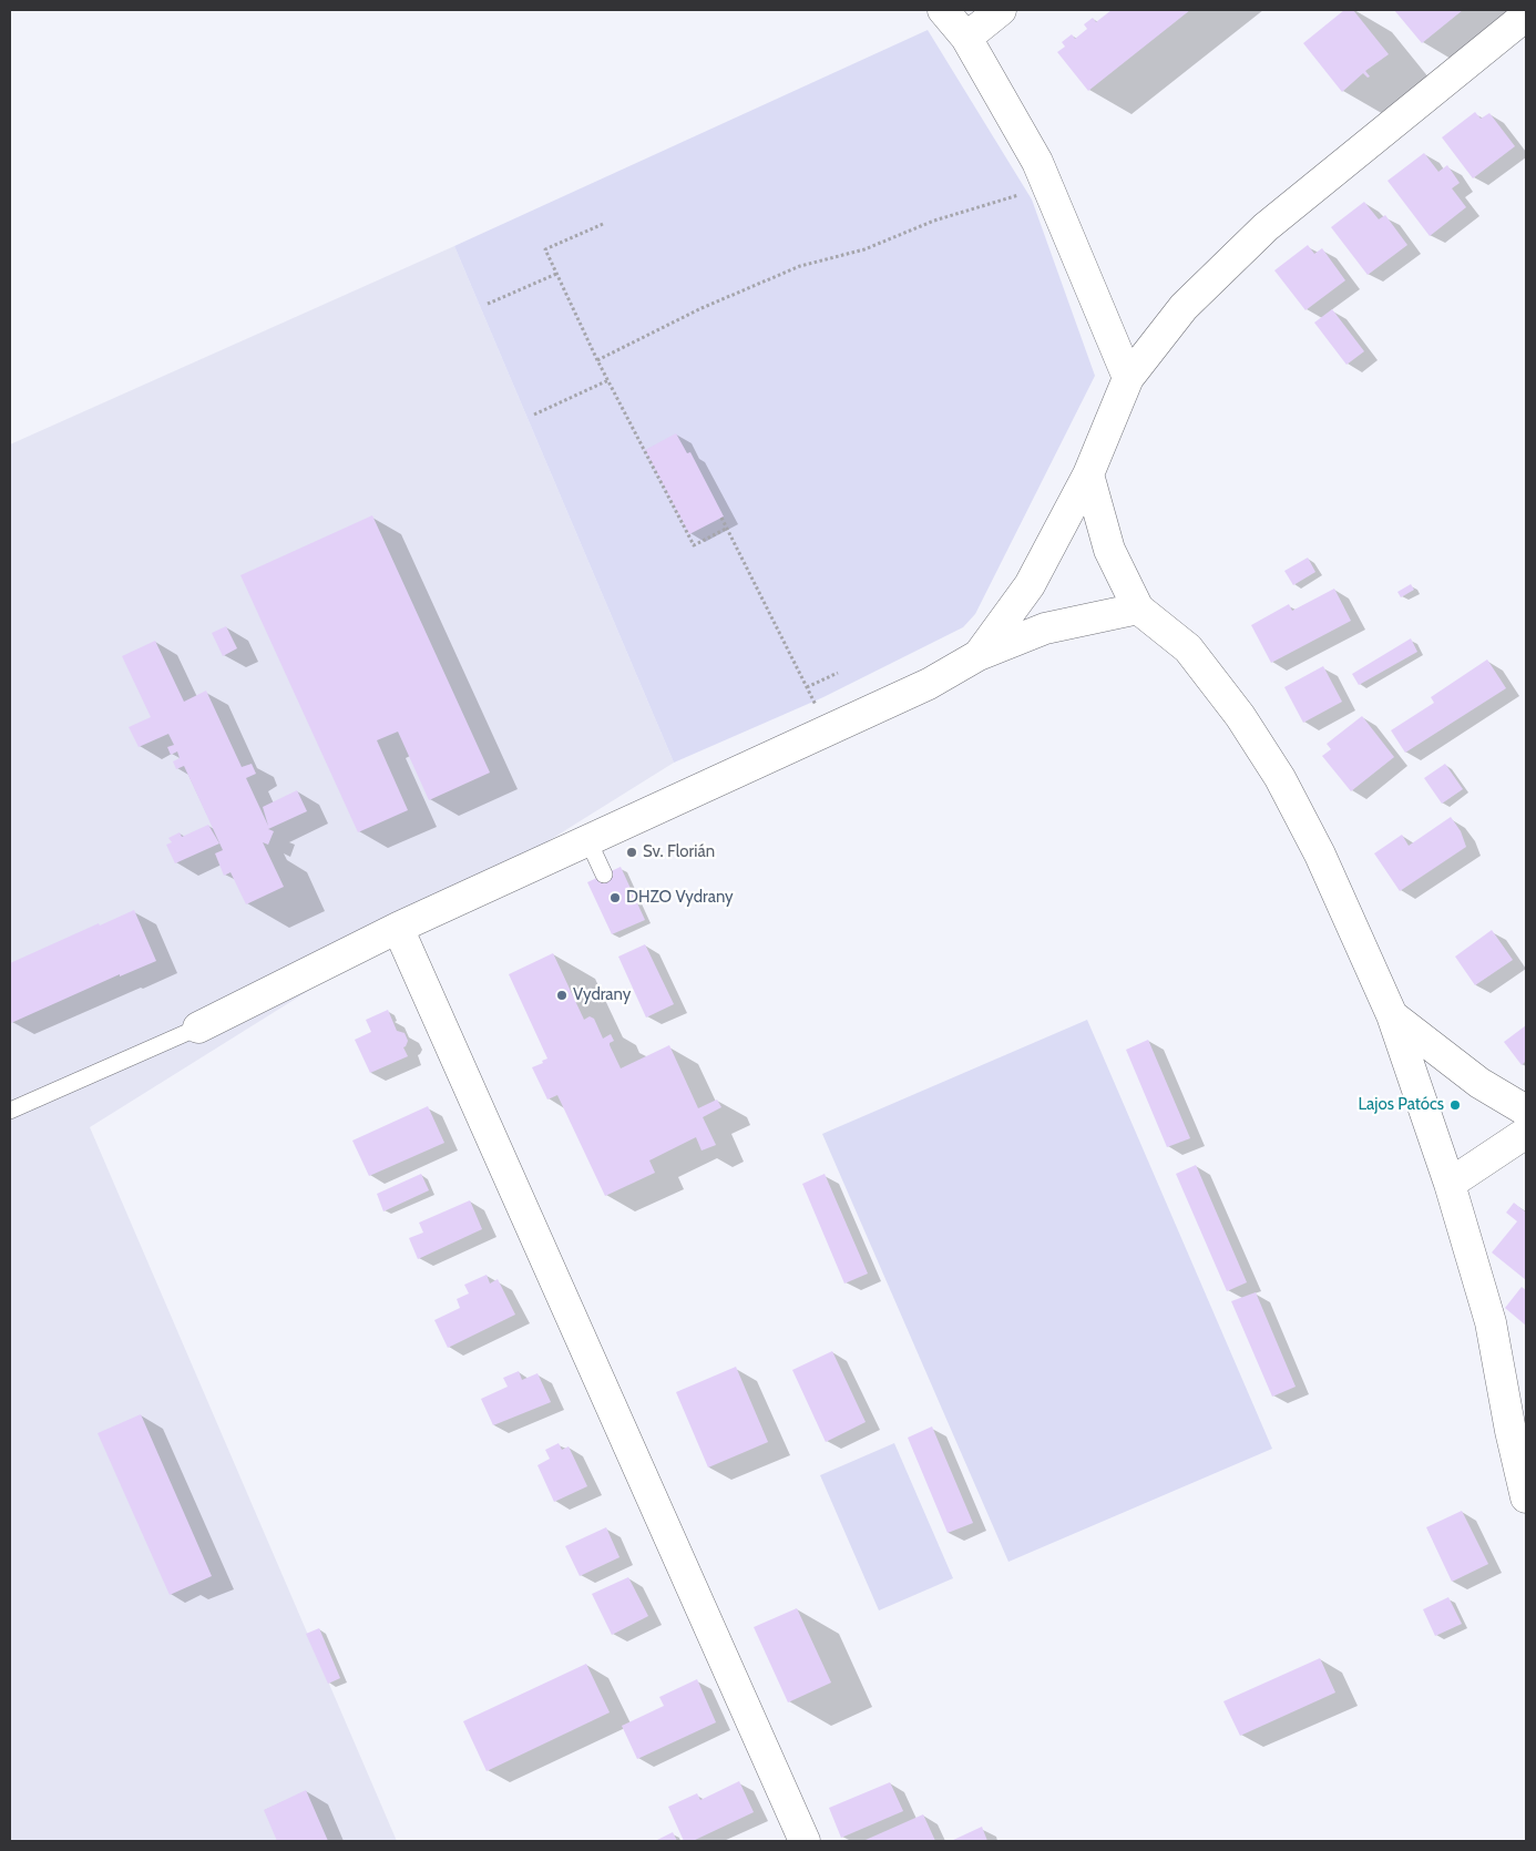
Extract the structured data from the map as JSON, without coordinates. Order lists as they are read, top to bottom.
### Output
{
  "places": [
    "Sv. Florián",
    "DHZO Vydrany",
    "Vydrany",
    "Lajos Patócs"
  ]
}
